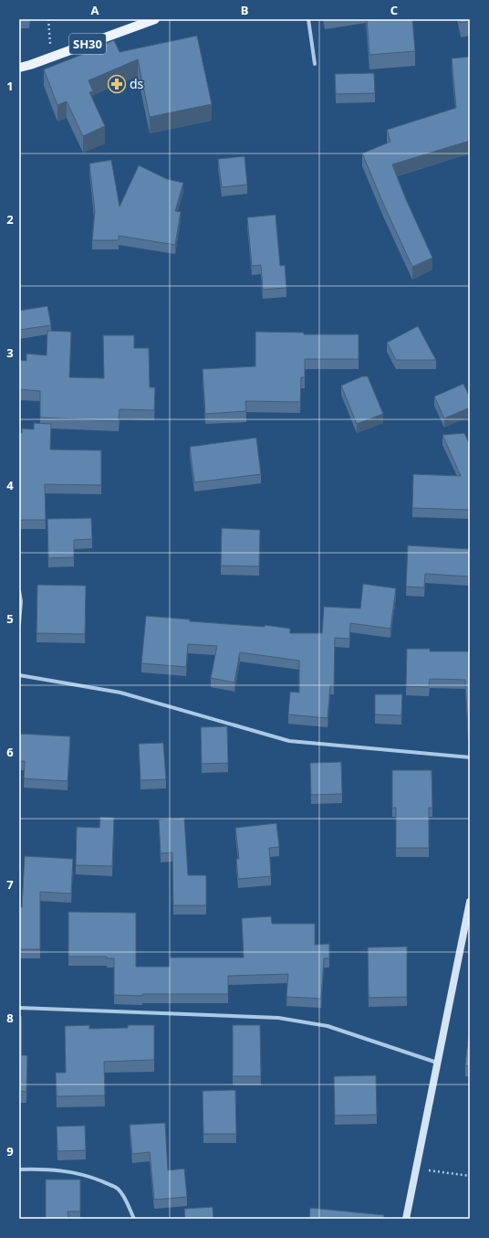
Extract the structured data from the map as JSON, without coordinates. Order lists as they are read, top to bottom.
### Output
{
  "streets": {
    "main road": ["SH30"]
  },
  "places": {
    "pharmacy": ["ds"]
  },
  "grid": {
    "columns": ["A", "B", "C"],
    "rows": [
      "1",
      "2",
      "3",
      "4",
      "5",
      "6",
      "7",
      "8",
      "9"
    ]
  }
}
